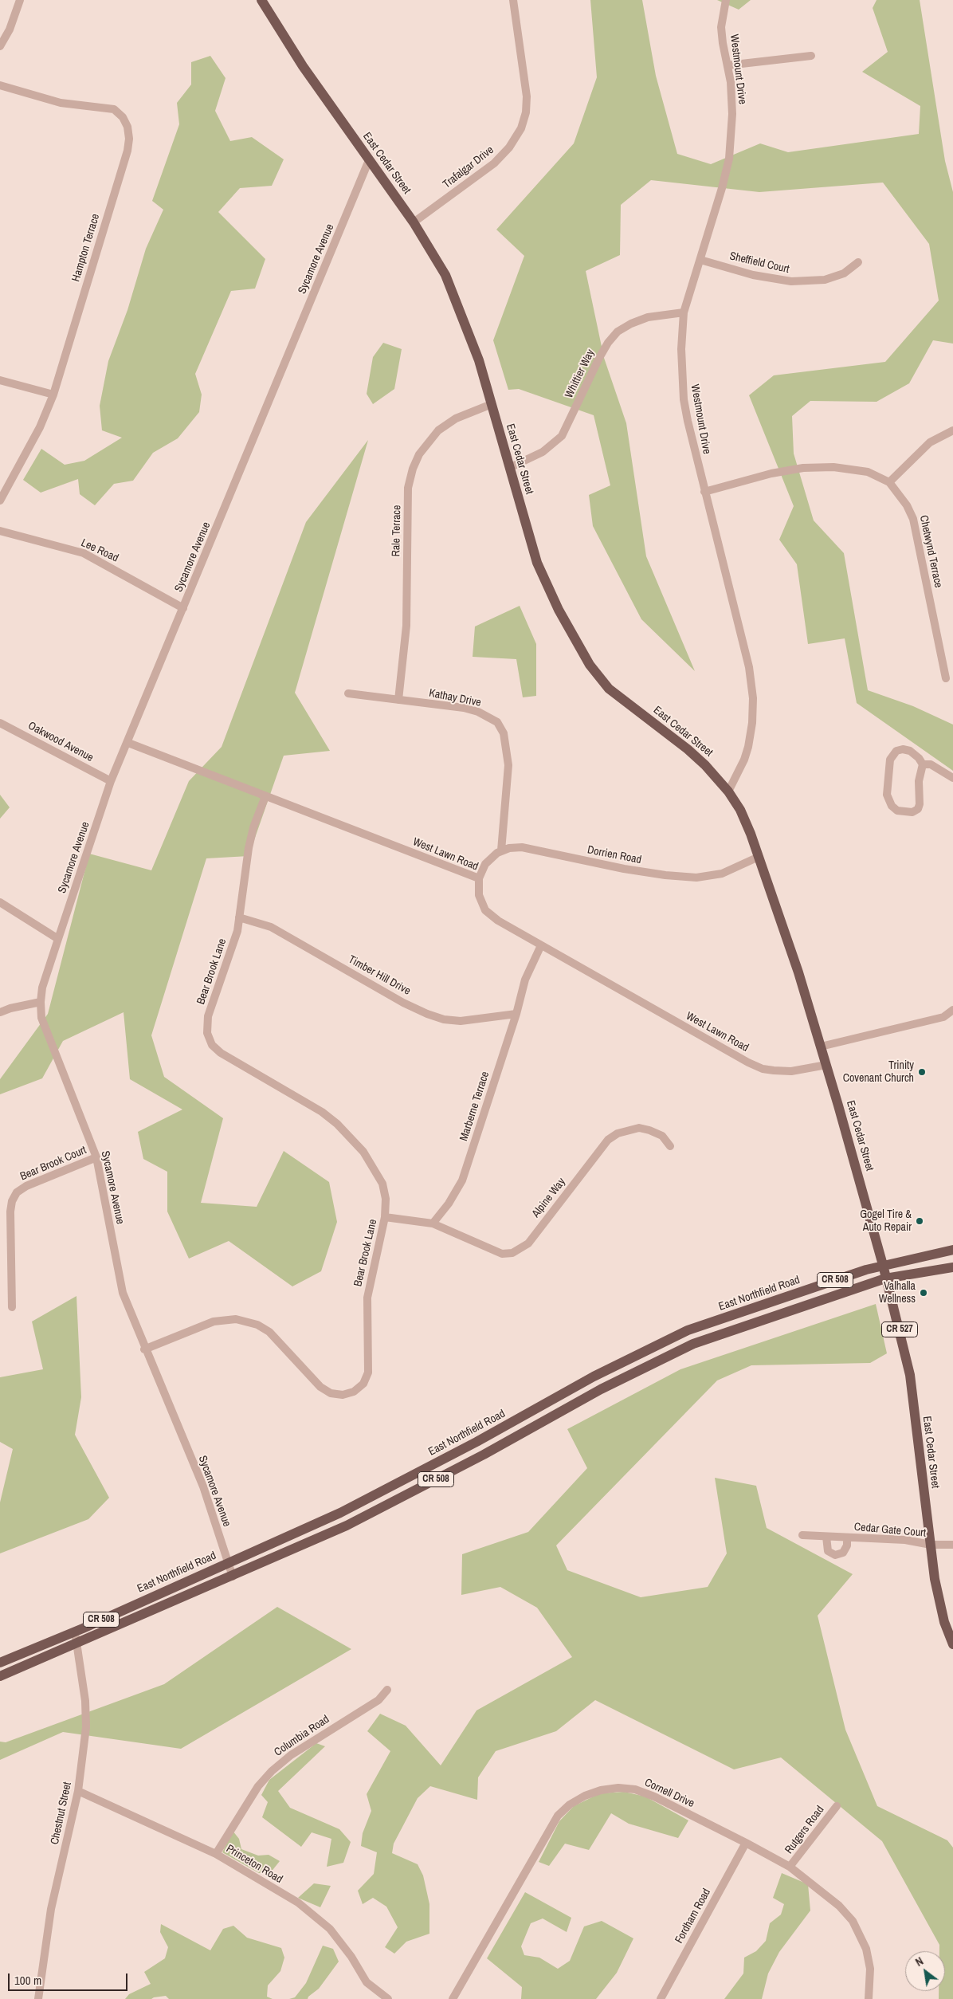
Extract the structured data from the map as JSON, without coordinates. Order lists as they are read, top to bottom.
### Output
{
  "streets": {
    "main road": [
      "East Cedar Street",
      "CR 508",
      "East Northfield Road",
      "CR 527"
    ],
    "street": [
      "Westmount Drive",
      "Trafalgar Drive",
      "Hampton Terrace",
      "Sycamore Avenue",
      "Sheffield Court",
      "Whittier Way",
      "Rale Terrace",
      "Lee Road",
      "Chetwynd Terrace",
      "Kathay Drive",
      "Oakwood Avenue",
      "West Lawn Road",
      "Dorrien Road",
      "Bear Brook Lane",
      "Timber Hill Drive",
      "Marberne Terrace",
      "Bear Brook Court",
      "Alpine Way",
      "Cedar Gate Court",
      "Columbia Road",
      "Cornell Drive",
      "Chestnut Street",
      "Rutgers Road",
      "Princeton Road",
      "Fordham Road"
    ]
  },
  "crossings": [
    ["Westmount Drive", "East Cedar Street"],
    ["Westmount Drive", "Sheffield Court"],
    ["Westmount Drive", "Whittier Way"],
    ["Westmount Drive", "Chetwynd Terrace"],
    ["East Cedar Street", "Trafalgar Drive"],
    ["East Cedar Street", "Sycamore Avenue"],
    ["East Cedar Street", "Whittier Way"],
    ["East Cedar Street", "Rale Terrace"],
    ["East Cedar Street", "West Lawn Road"],
    ["East Cedar Street", "Dorrien Road"],
    ["East Cedar Street", "CR 508"],
    ["East Cedar Street", "East Northfield Road"],
    ["East Cedar Street", "Cedar Gate Court"],
    ["Sycamore Avenue", "Lee Road"],
    ["Sycamore Avenue", "Oakwood Avenue"],
    ["Sycamore Avenue", "West Lawn Road"],
    ["Sycamore Avenue", "Bear Brook Lane"],
    ["Sycamore Avenue", "Bear Brook Court"],
    ["Sycamore Avenue", "CR 508"],
    ["Sycamore Avenue", "East Northfield Road"],
    ["Rale Terrace", "Kathay Drive"],
    ["Kathay Drive", "Dorrien Road"],
    ["West Lawn Road", "Bear Brook Lane"],
    ["West Lawn Road", "Marberne Terrace"],
    ["Bear Brook Lane", "Timber Hill Drive"],
    ["Timber Hill Drive", "Marberne Terrace"],
    ["Marberne Terrace", "Alpine Way"],
    ["CR 508", "Chestnut Street"],
    ["East Northfield Road", "Chestnut Street"],
    ["Columbia Road", "Princeton Road"],
    ["Cornell Drive", "Rutgers Road"],
    ["Cornell Drive", "Fordham Road"],
    ["Chestnut Street", "Princeton Road"]
  ],
  "places": ["Trinity Covenant Church", "Gogel Tire & Auto Repair", "Valhalla Wellness"],
  "scale_bar": "100 m",
  "north": "top left"
}
